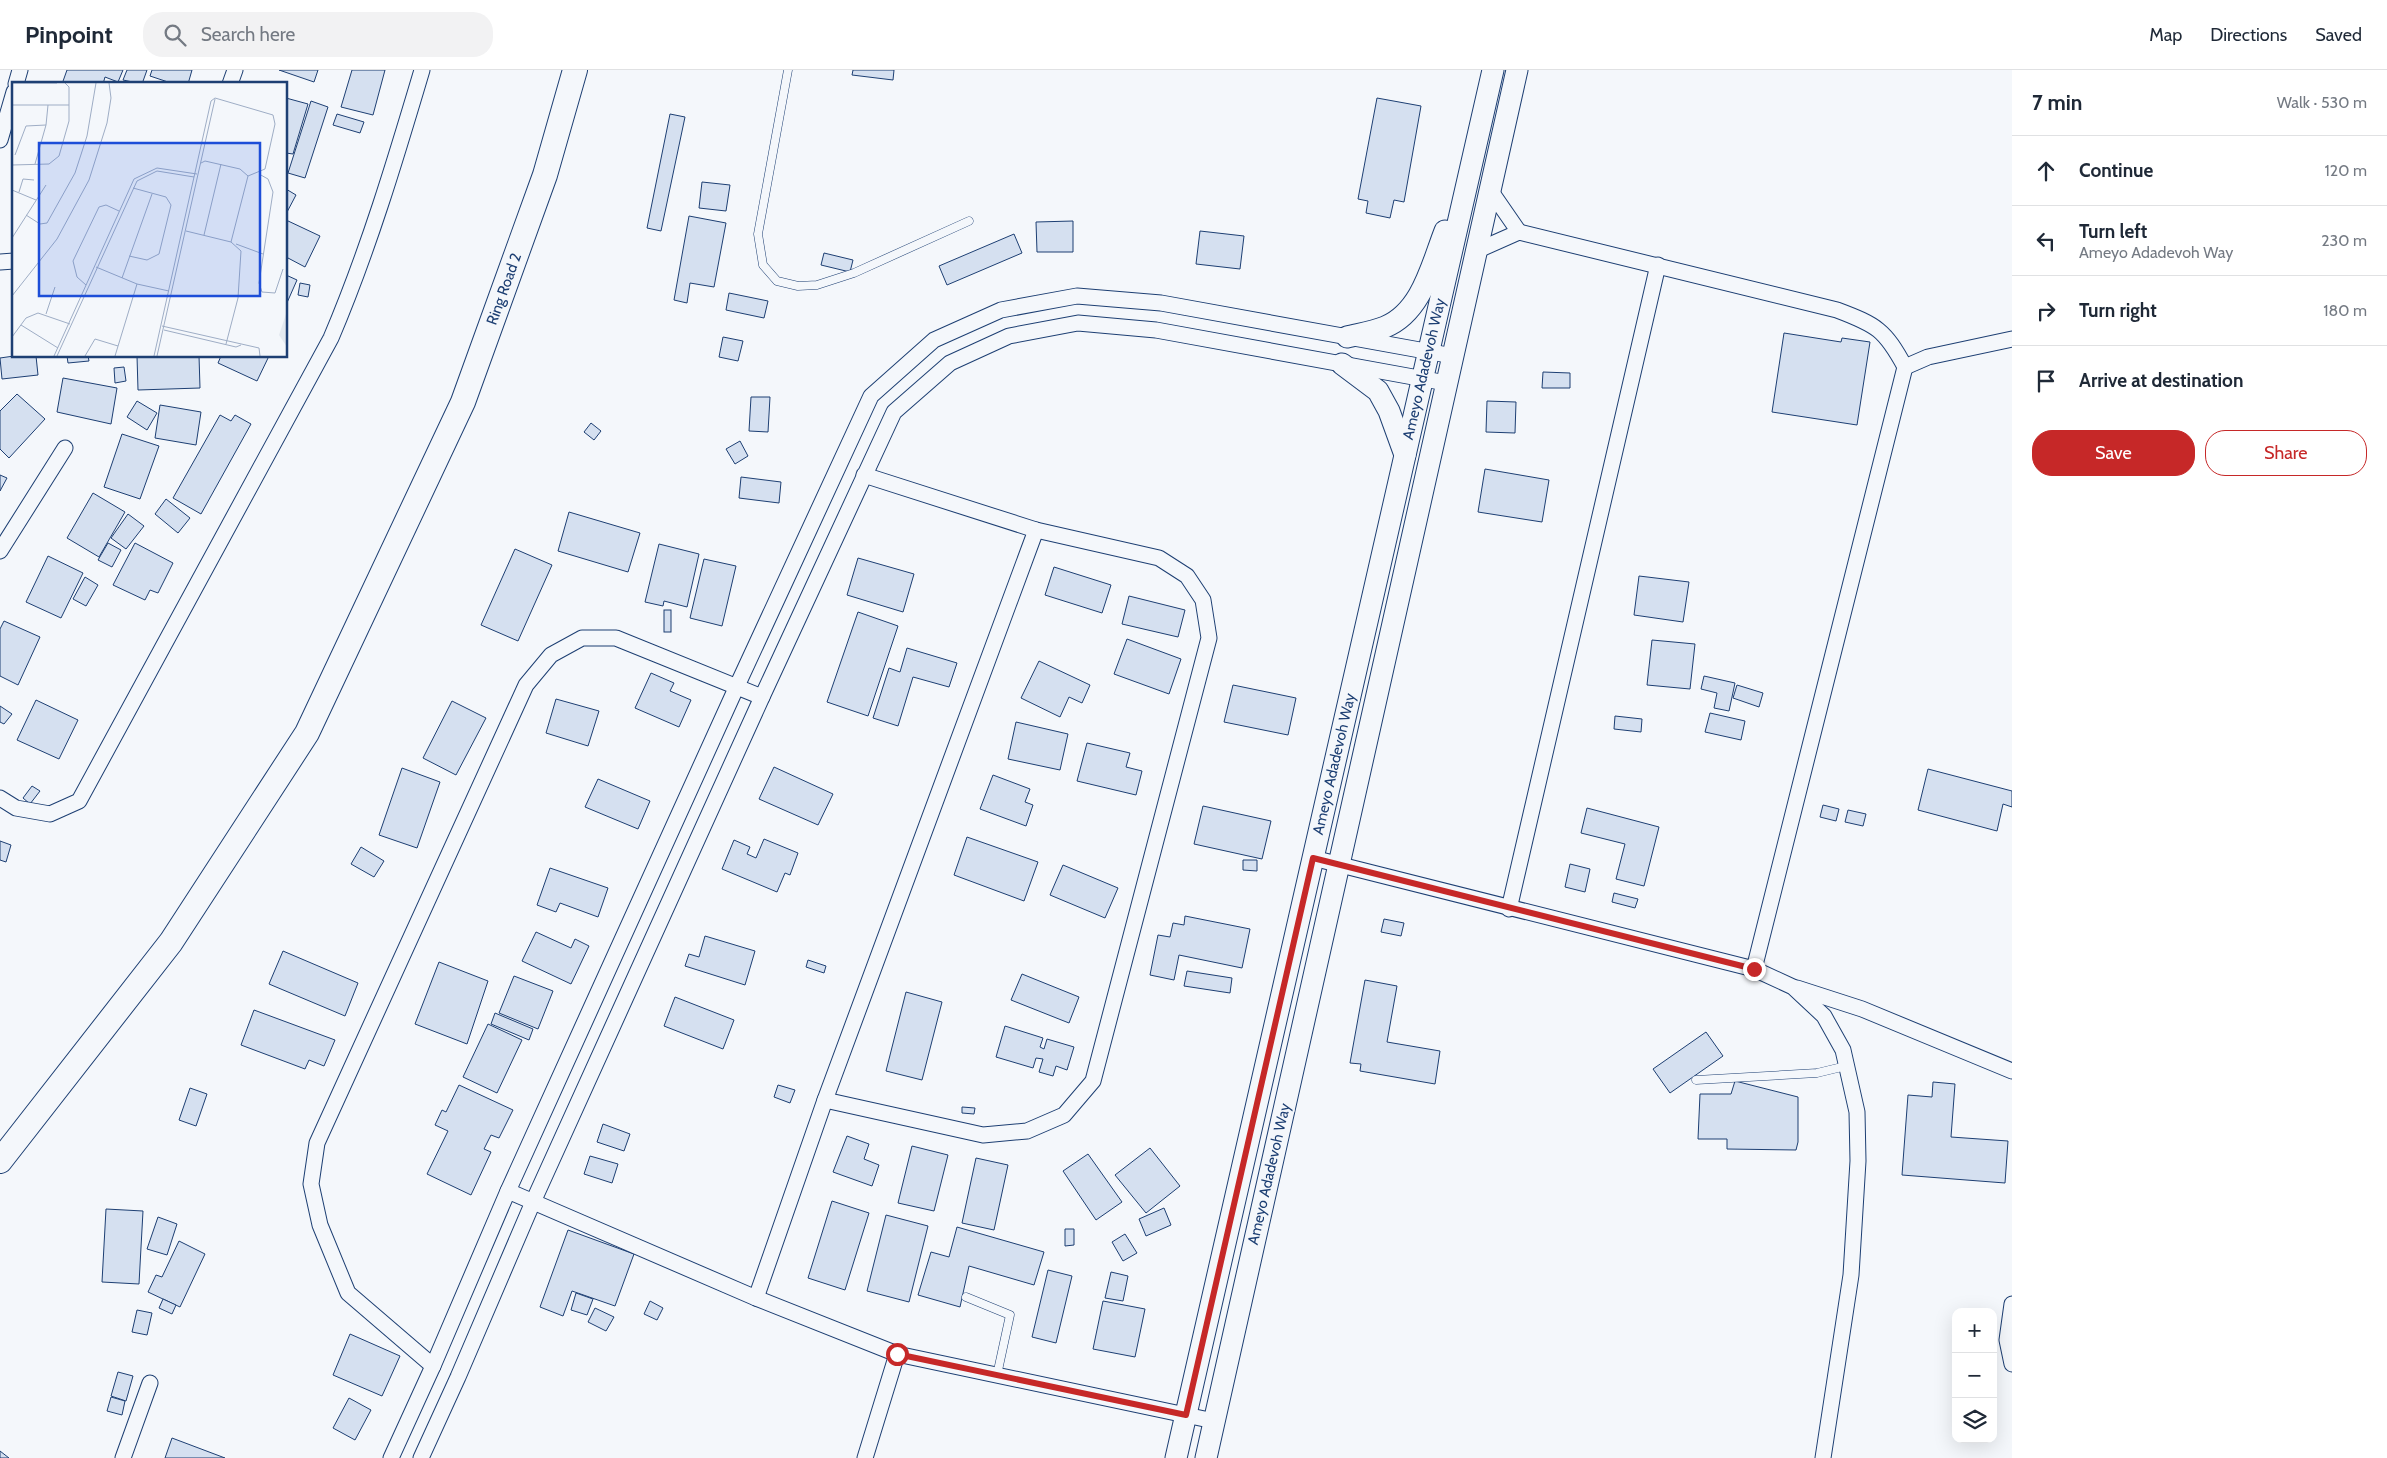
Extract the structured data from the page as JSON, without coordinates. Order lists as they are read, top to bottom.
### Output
{
  "streets": {
    "main road": ["Ring Road 2"],
    "street": ["Ameyo Adadevoh Way"]
  },
  "page": {
    "header": "Pinpoint",
    "search": "Search here",
    "nav": ["Map", "Directions", "Saved"],
    "heading": ["7 min", "Walk · 530 m"],
    "list": [
      ["Continue", "120 m"],
      ["Turn left", "Ameyo Adadevoh Way", "230 m"],
      ["Turn right", "180 m"],
      "Arrive at destination"
    ],
    "buttons": ["Save", "Share"],
    "map_buttons": ["+", "−"]
  }
}
